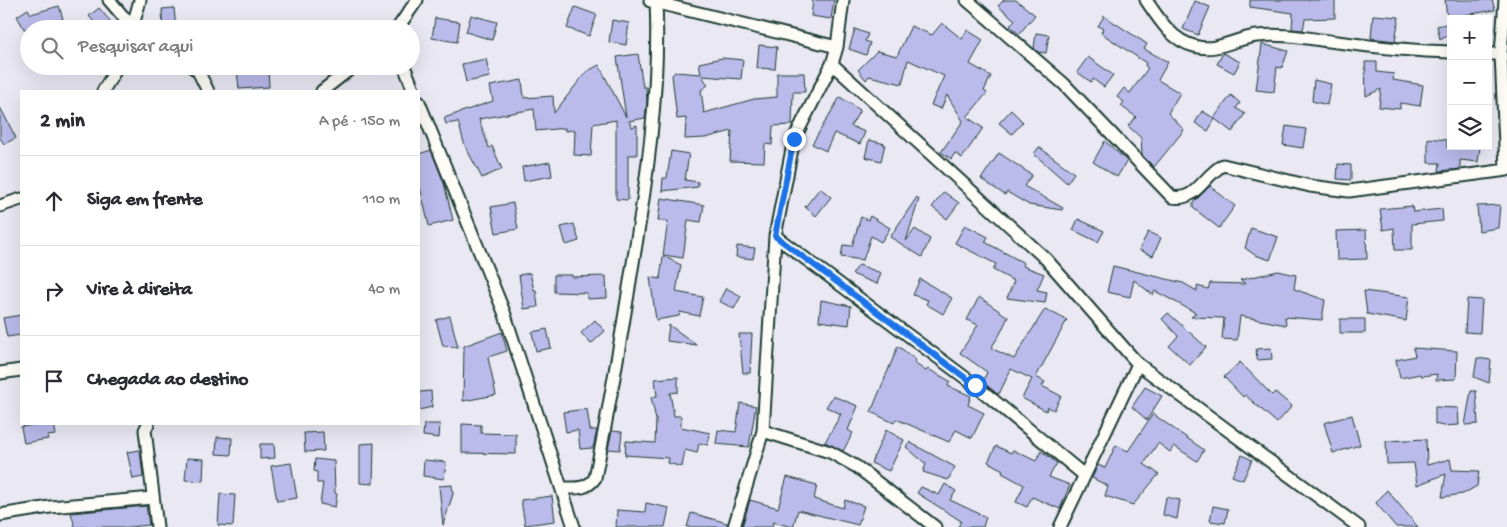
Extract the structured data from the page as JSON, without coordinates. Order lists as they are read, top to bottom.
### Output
{
  "page": {
    "map_buttons": ["+", "−"],
    "search": "Pesquisar aqui",
    "heading": ["2 min", "A pé · 150 m"],
    "list": [
      ["Siga em frente", "110 m"],
      ["Vire à direita", "40 m"],
      "Chegada ao destino"
    ]
  }
}
